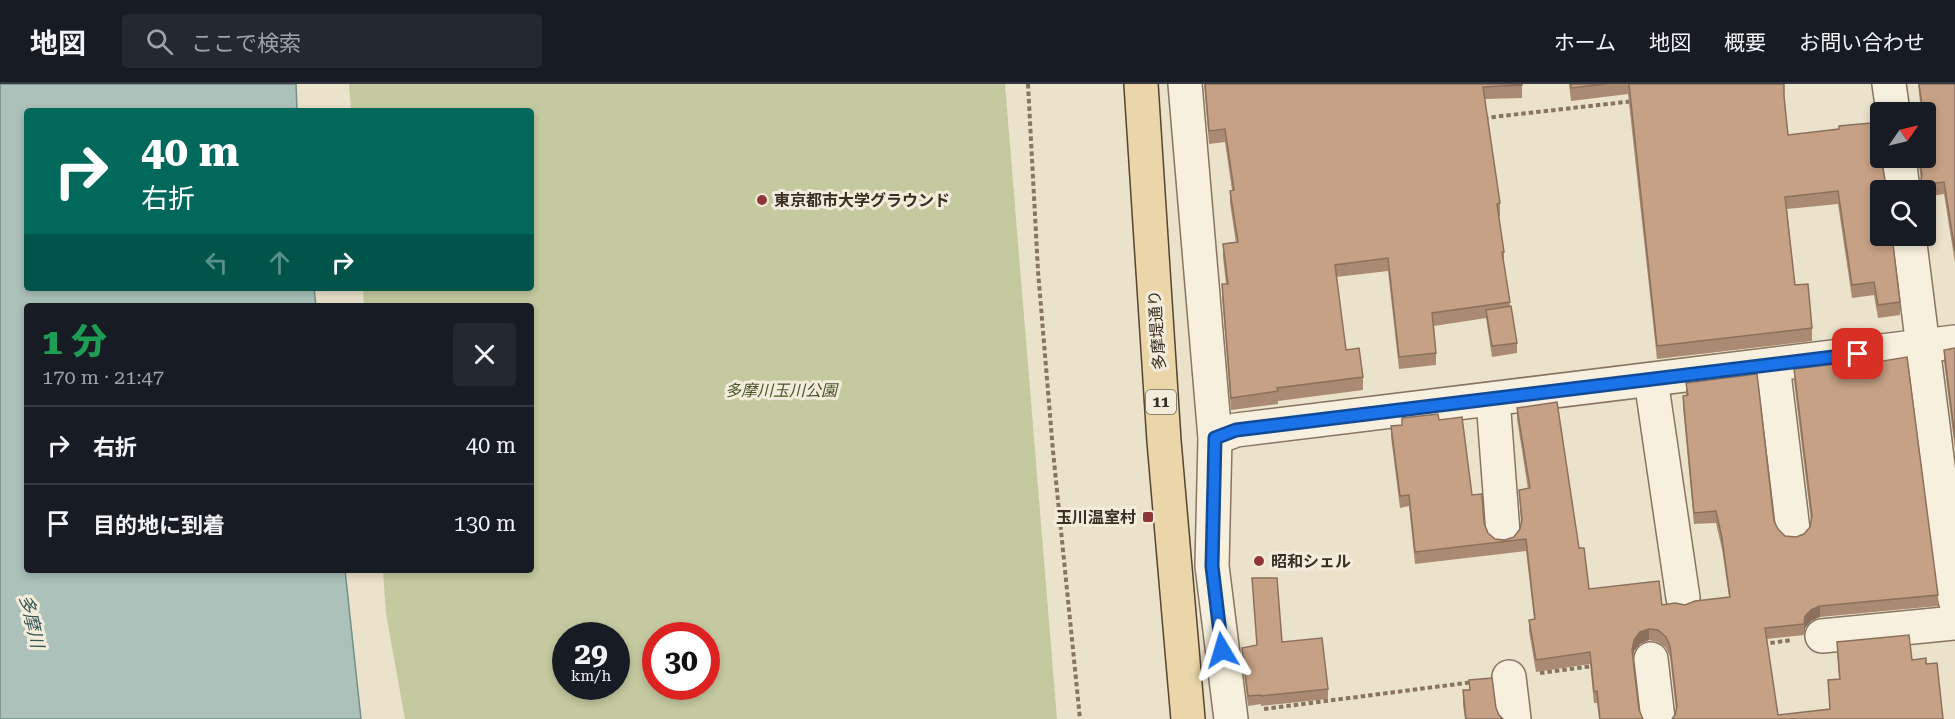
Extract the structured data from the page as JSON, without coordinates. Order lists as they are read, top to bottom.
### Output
{
  "streets": {
    "main road": ["多摩堤通り", "11"]
  },
  "water": ["多摩川"],
  "parks": ["多摩川玉川公園"],
  "places": {
    "other": ["東京都市大学グラウンド", "昭和シェル"],
    "transit": ["玉川温室村"]
  },
  "north": "top right",
  "page": {
    "header": "地図",
    "search": "ここで検索",
    "nav": [
      "ホーム",
      "地図",
      "概要",
      "お問い合わせ"
    ],
    "turn": ["40 m", "右折"],
    "heading": ["1 分", "170 m · 21:47"],
    "list": [
      {
        "name": "右折",
        "value": "40 m"
      },
      {
        "name": "目的地に到着",
        "value": "130 m"
      }
    ],
    "speed": "29 km/h",
    "limit": "30"
  }
}
